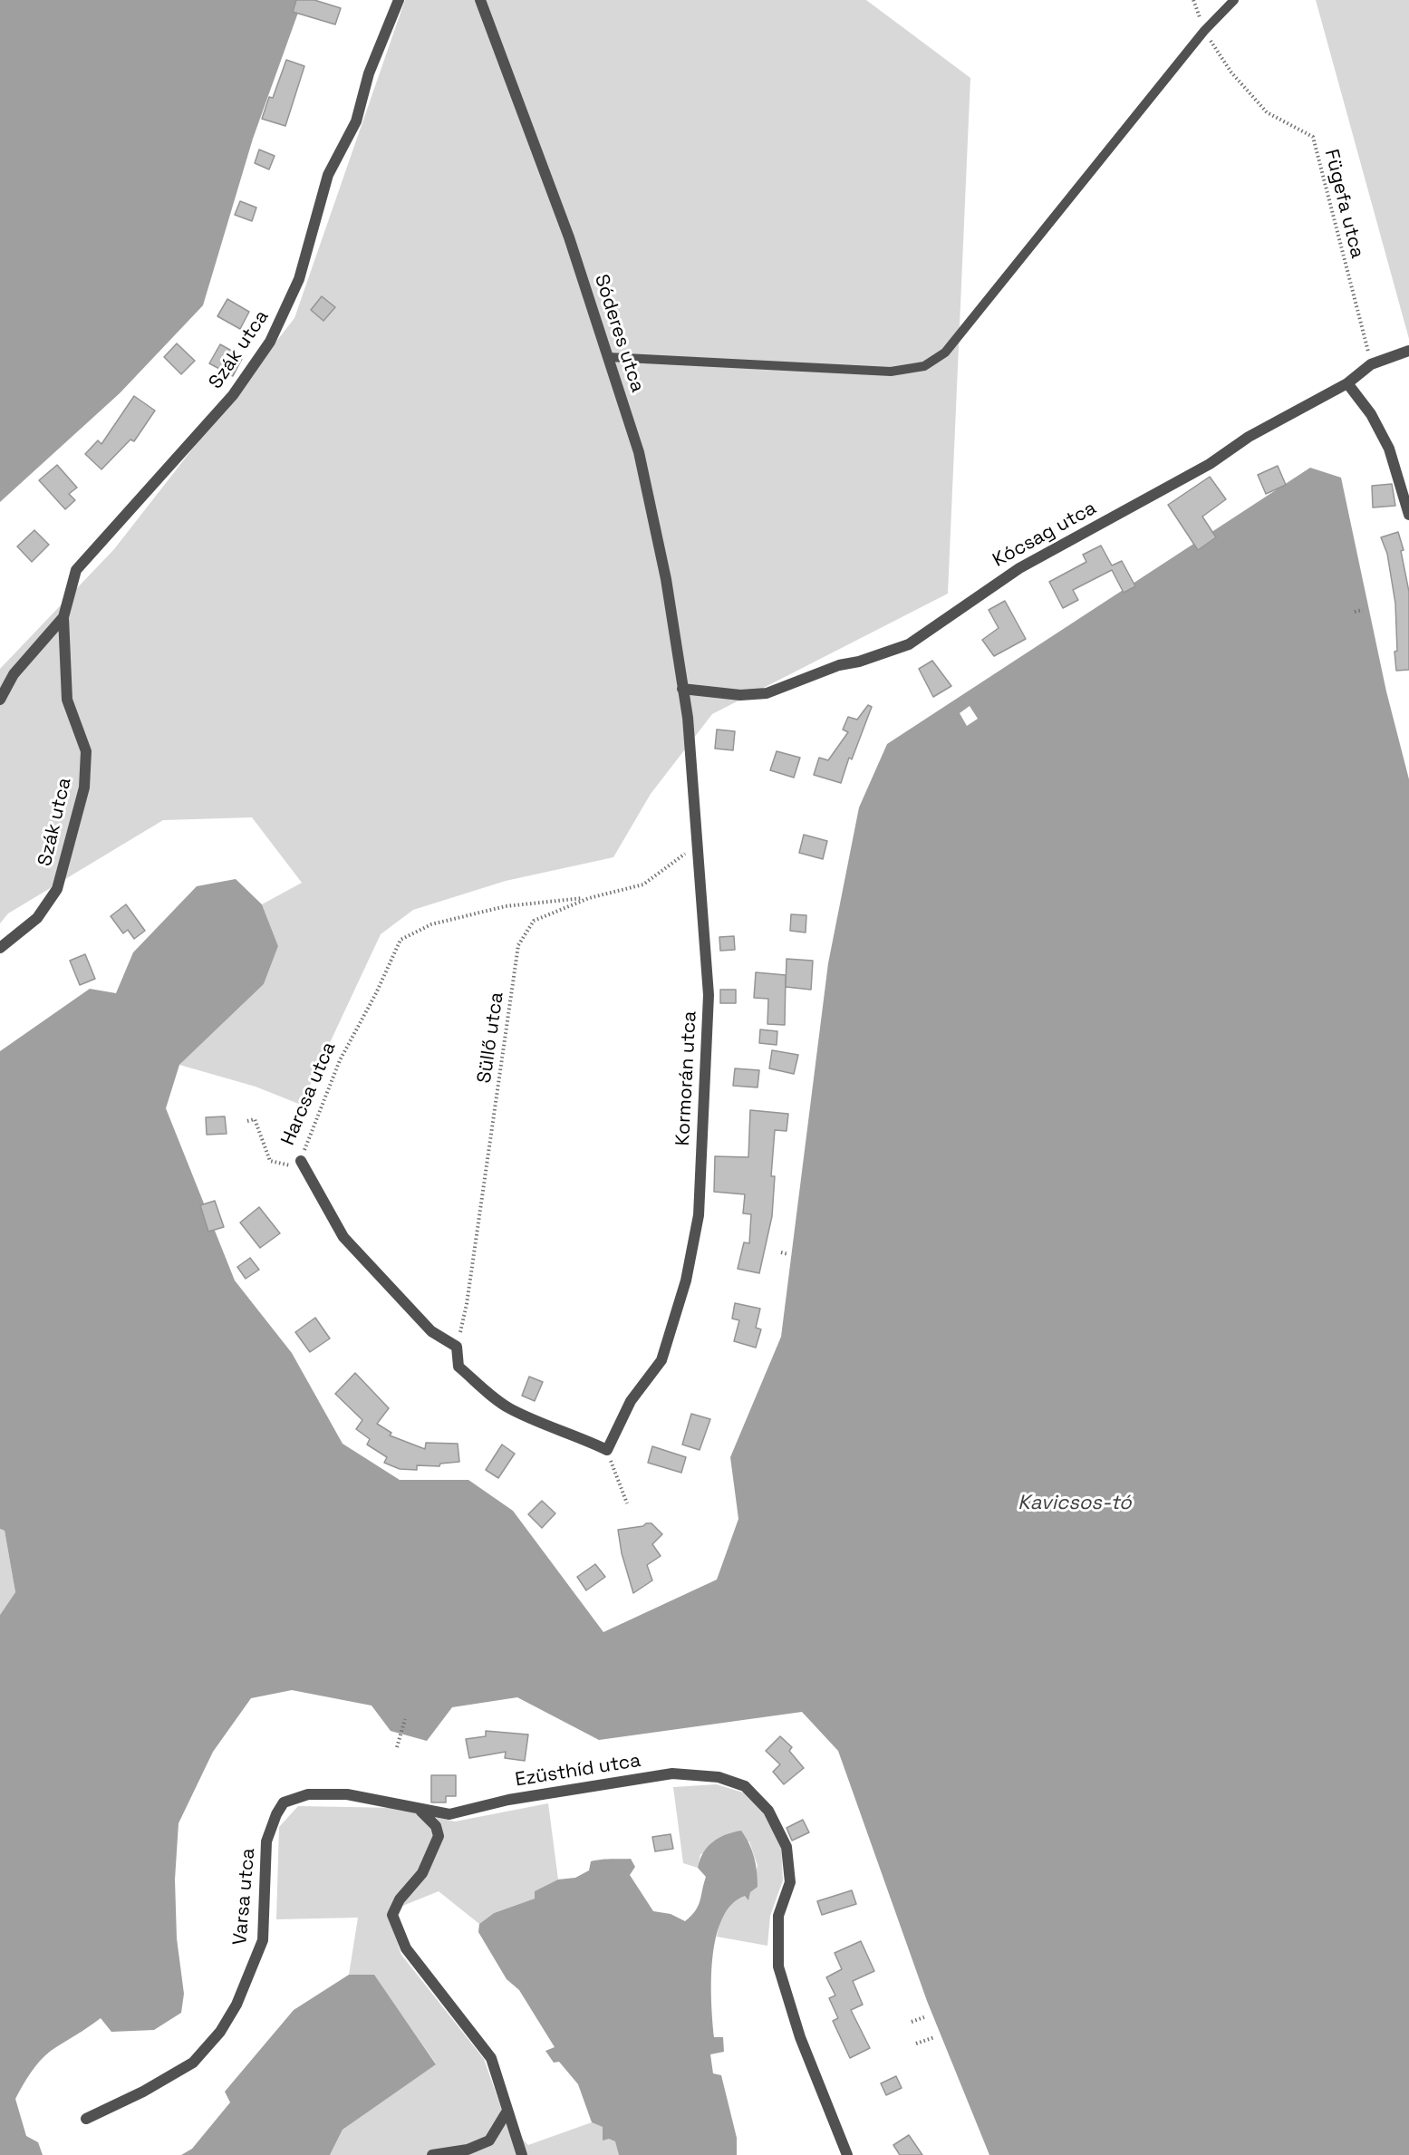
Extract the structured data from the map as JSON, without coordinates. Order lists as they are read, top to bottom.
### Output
{
  "streets": {
    "street": [
      "Sóderes utca",
      "Szák utca",
      "Kócsag utca",
      "Kormorán utca",
      "Harcsa utca",
      "Ezüsthíd utca",
      "Varsa utca"
    ],
    "path": ["Fügefa utca", "Süllő utca"]
  },
  "crossings": [
    ["Fügefa utca", "Kócsag utca"],
    ["Sóderes utca", "Kócsag utca"],
    ["Sóderes utca", "Kormorán utca"],
    ["Kócsag utca", "Kormorán utca"],
    ["Süllő utca", "Kormorán utca"],
    ["Süllő utca", "Harcsa utca"],
    ["Ezüsthíd utca", "Varsa utca"]
  ],
  "water": ["Kavicsos-tó"]
}
